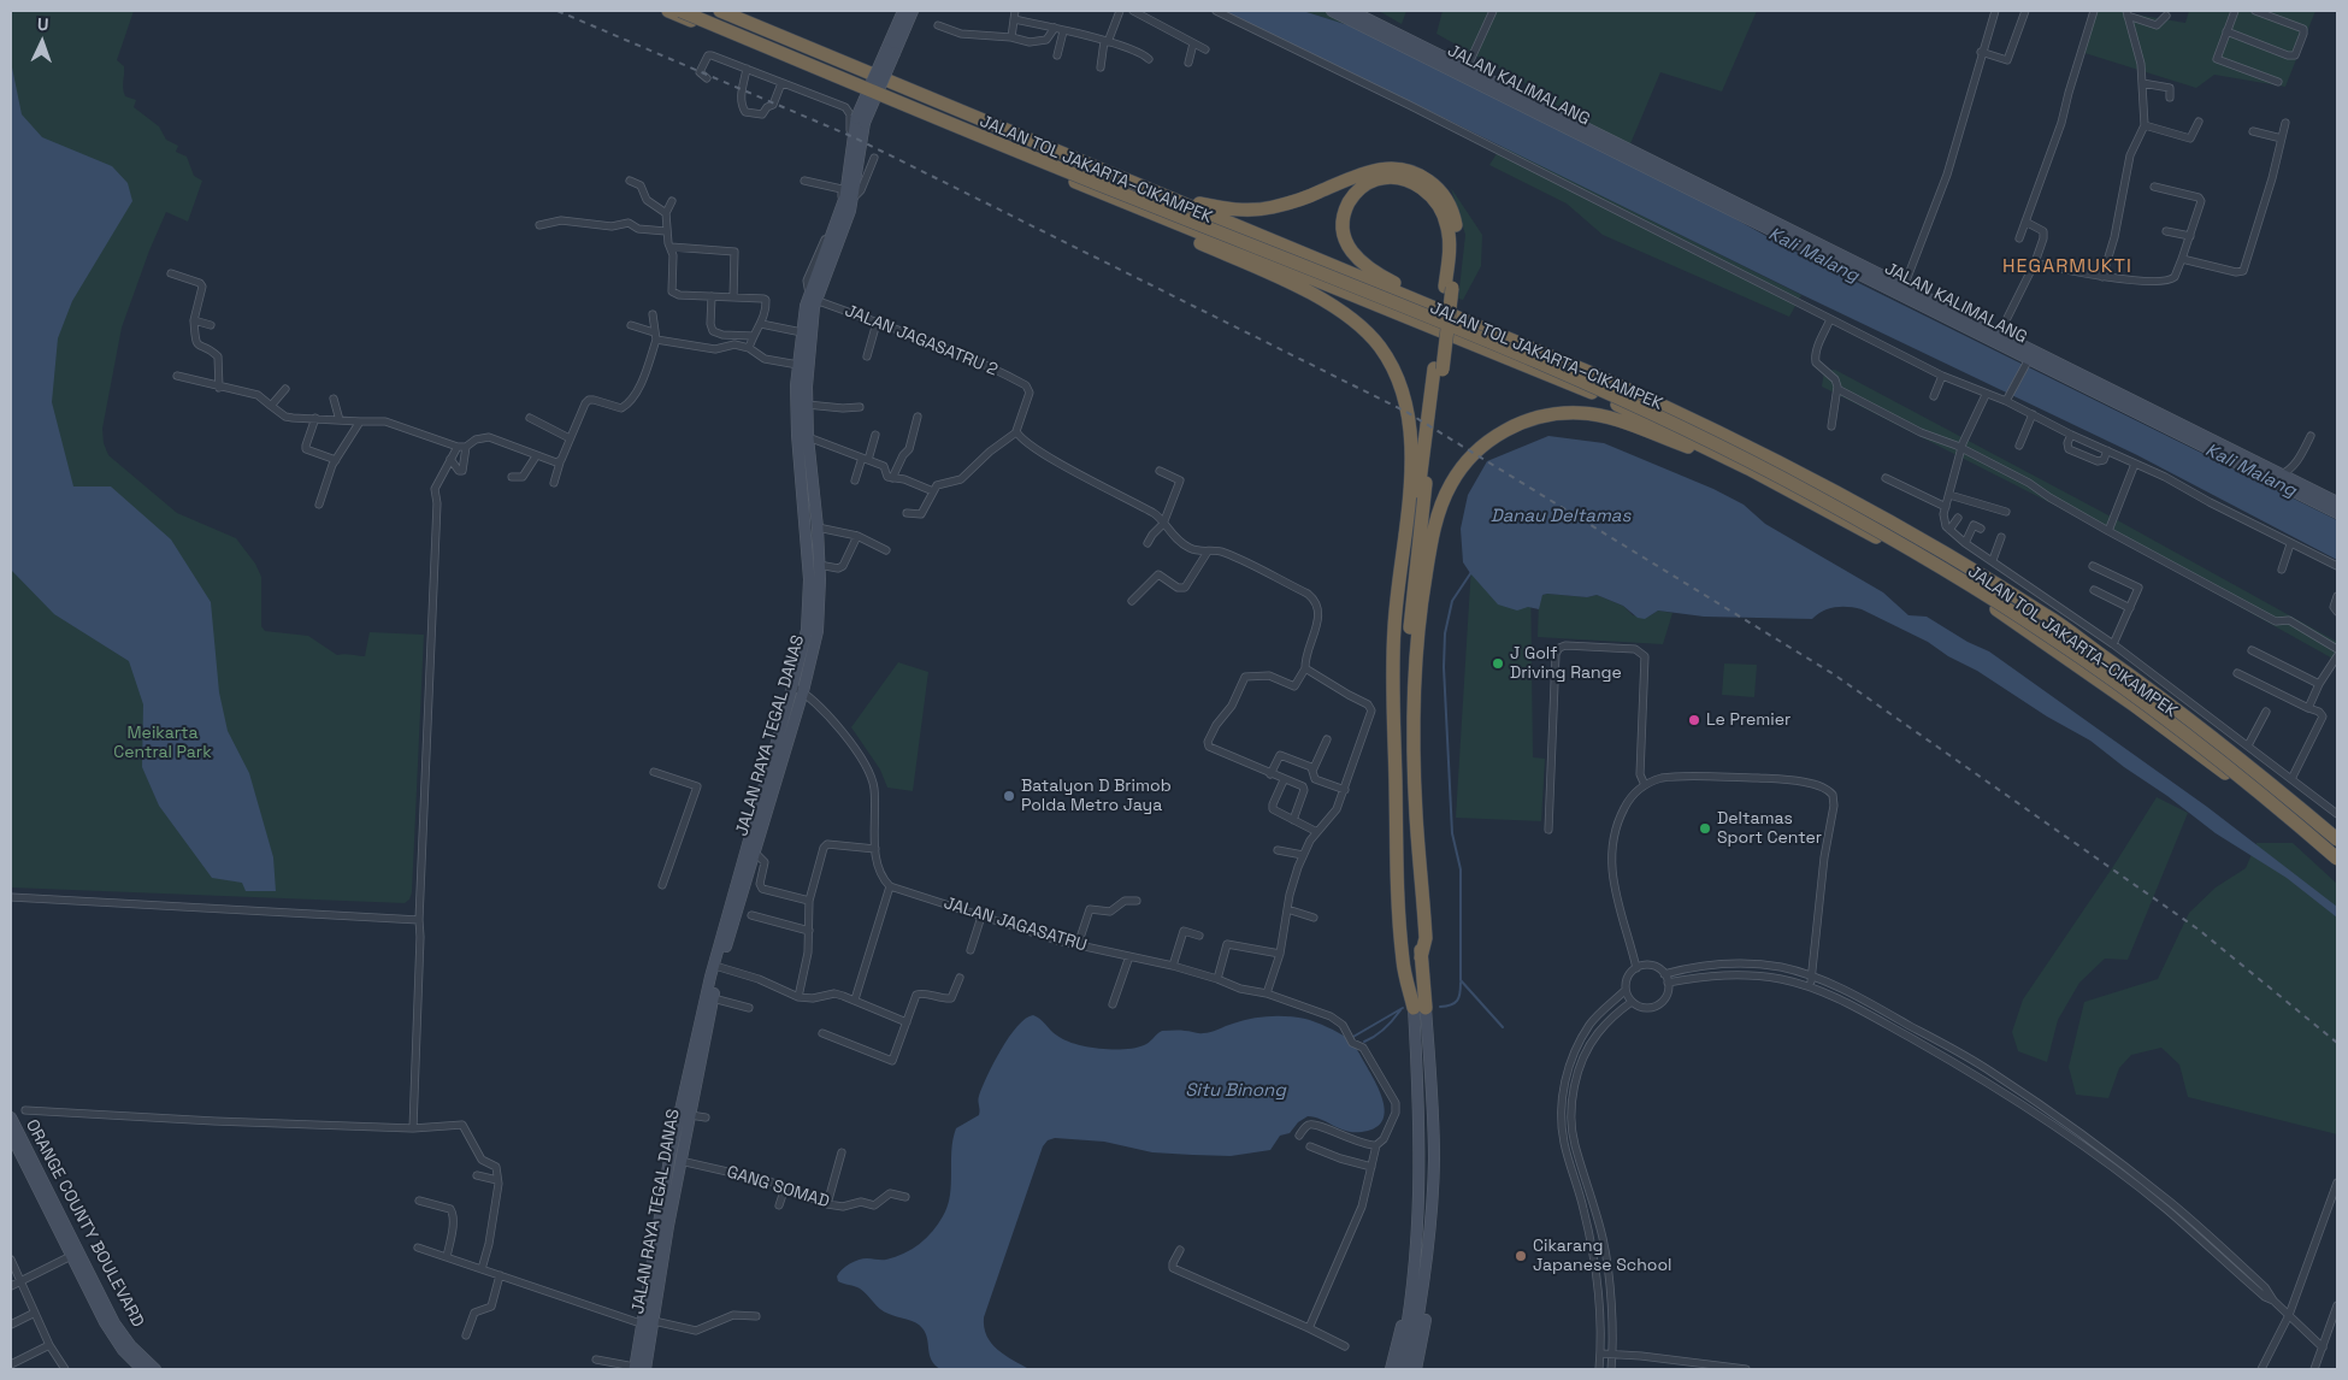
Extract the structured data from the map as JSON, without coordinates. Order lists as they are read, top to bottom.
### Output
{
  "streets": {
    "highway": ["JALAN TOL JAKARTA–CIKAMPEK"],
    "main road": ["JALAN KALIMALANG", "JALAN RAYA TEGAL DANAS", "ORANGE COUNTY BOULEVARD"],
    "street": ["JALAN JAGASATRU 2", "JALAN JAGASATRU", "GANG SOMAD"]
  },
  "crossings": [
    ["JALAN JAGASATRU 2", "JALAN RAYA TEGAL DANAS"],
    ["JALAN RAYA TEGAL DANAS", "GANG SOMAD"]
  ],
  "districts": ["HEGARMUKTI"],
  "water": ["Kali Malang", "Danau Deltamas", "Situ Binong"],
  "parks": ["Meikarta Central Park"],
  "places": [
    "J Golf Driving Range",
    "Le Premier",
    "Batalyon D Brimob Polda Metro Jaya",
    "Deltamas Sport Center",
    "Cikarang Japanese School"
  ],
  "north": "top"
}
